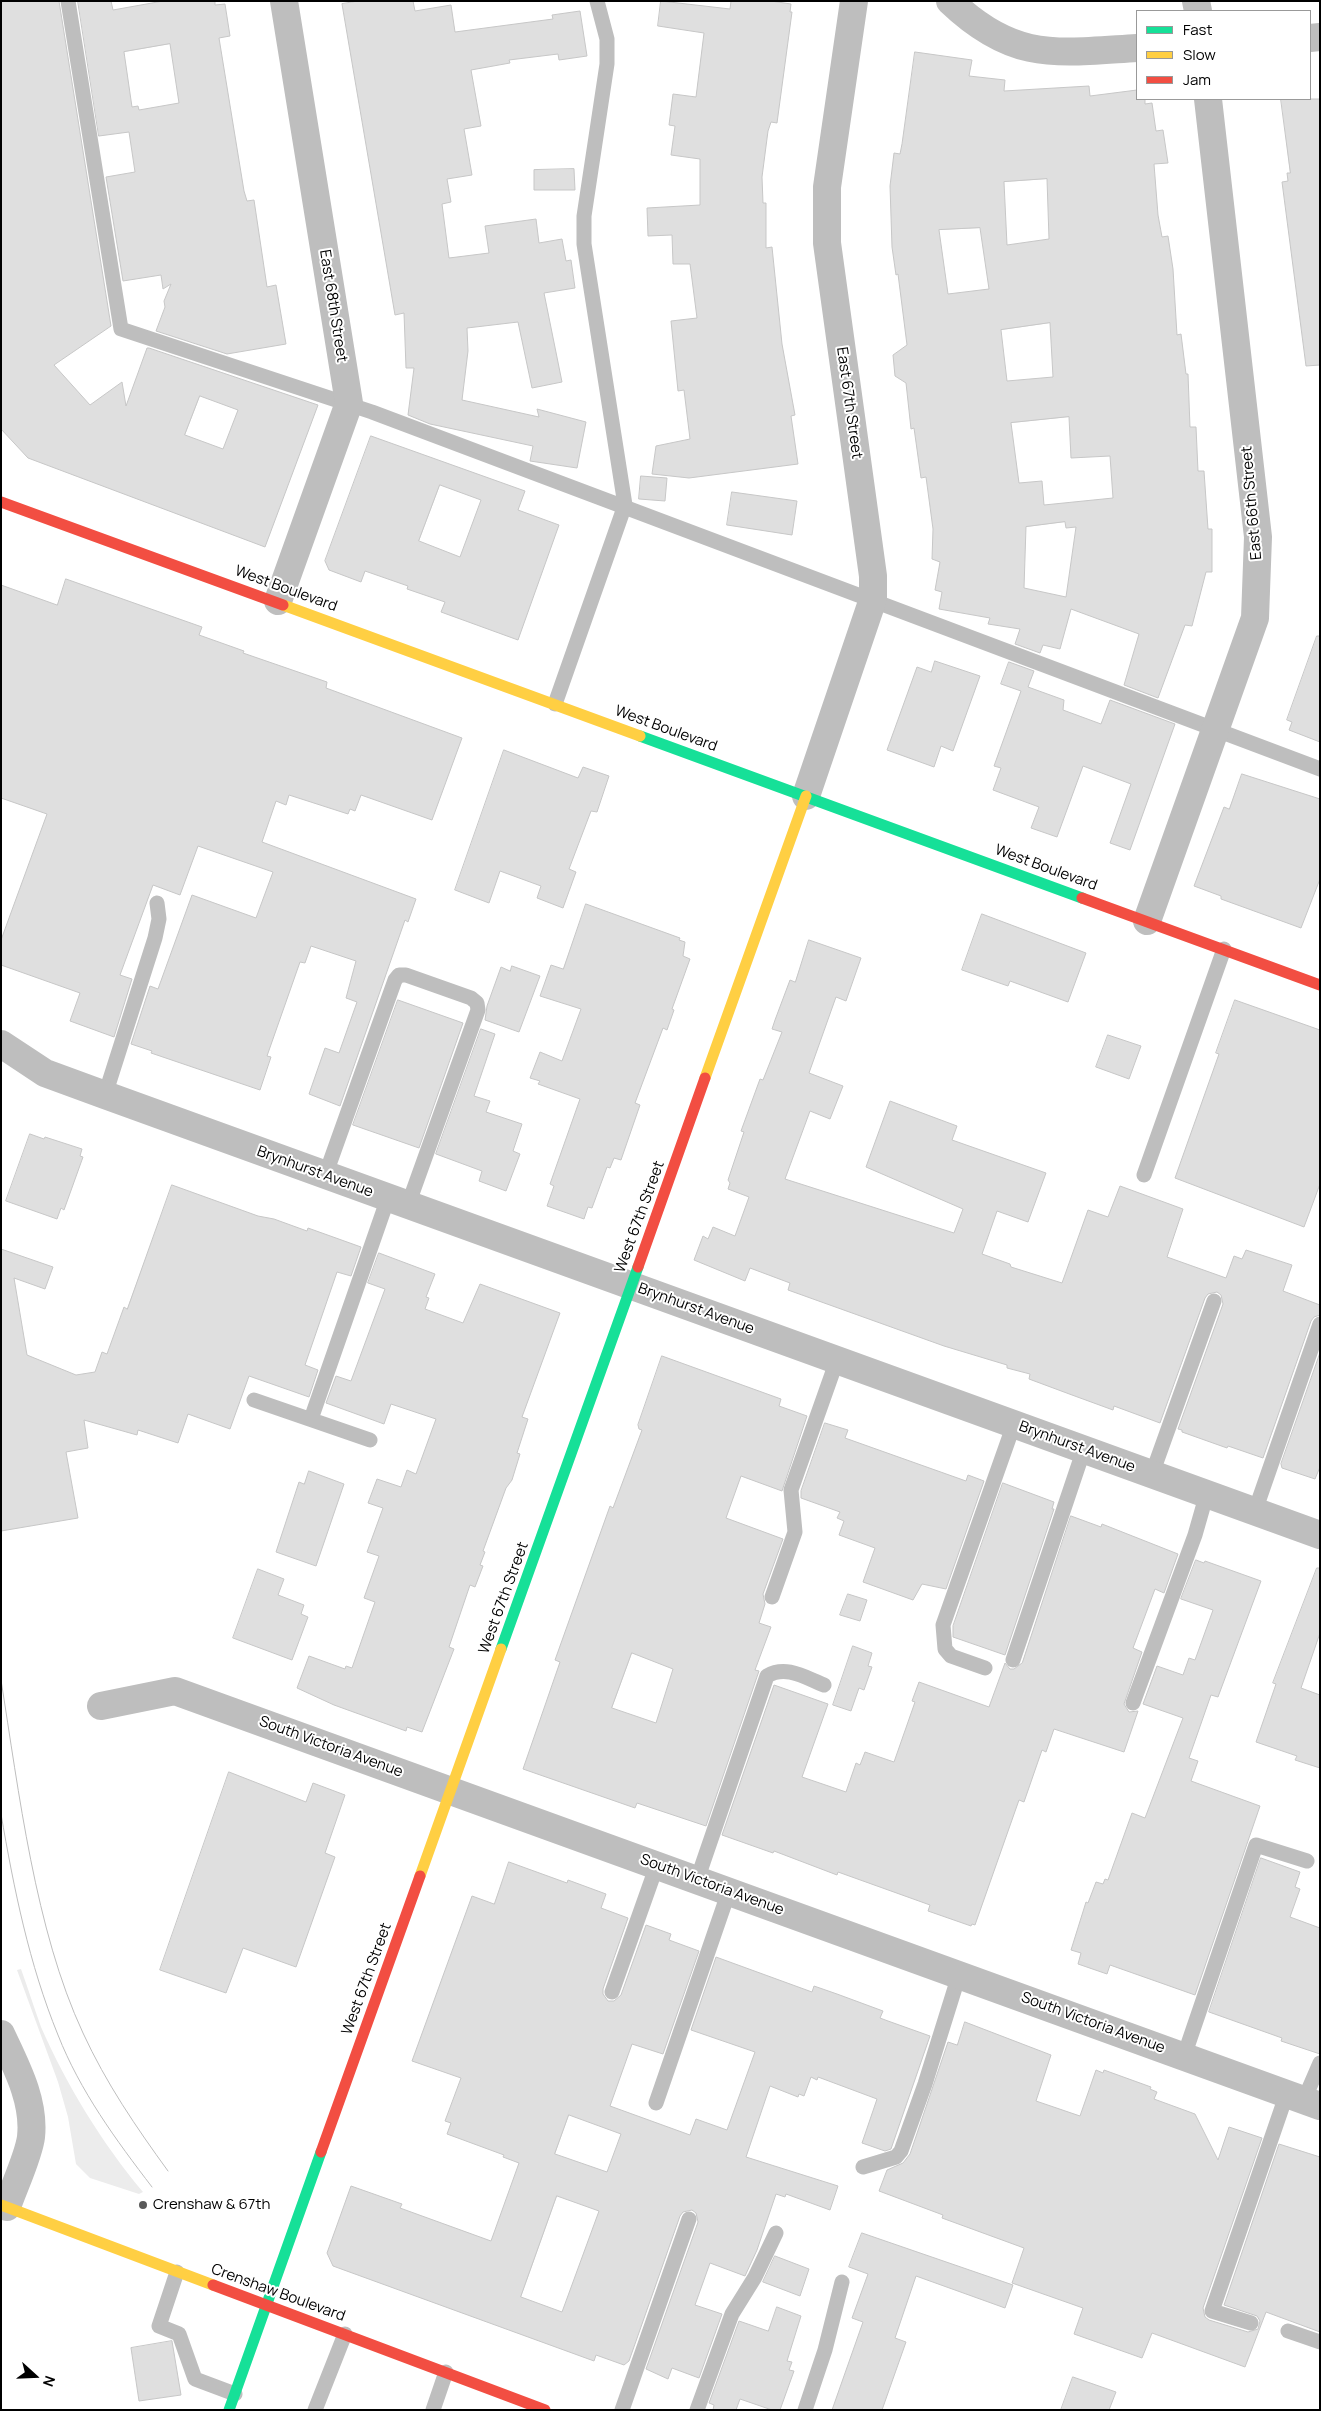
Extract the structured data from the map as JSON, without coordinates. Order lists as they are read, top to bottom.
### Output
{
  "streets": {
    "main road": ["West Boulevard", "West 67th Street", "Crenshaw Boulevard"],
    "street": [
      "East 68th Street",
      "East 67th Street",
      "East 66th Street",
      "Brynhurst Avenue",
      "South Victoria Avenue"
    ]
  },
  "crossings": [
    ["East 68th Street", "West Boulevard"],
    ["East 67th Street", "West Boulevard"],
    ["East 67th Street", "West 67th Street"],
    ["East 66th Street", "West Boulevard"],
    ["West Boulevard", "West 67th Street"],
    ["Brynhurst Avenue", "West 67th Street"],
    ["West 67th Street", "South Victoria Avenue"],
    ["West 67th Street", "Crenshaw Boulevard"]
  ],
  "places": ["Crenshaw & 67th"],
  "legend": ["Fast", "Slow", "Jam"],
  "north": "right"
}
